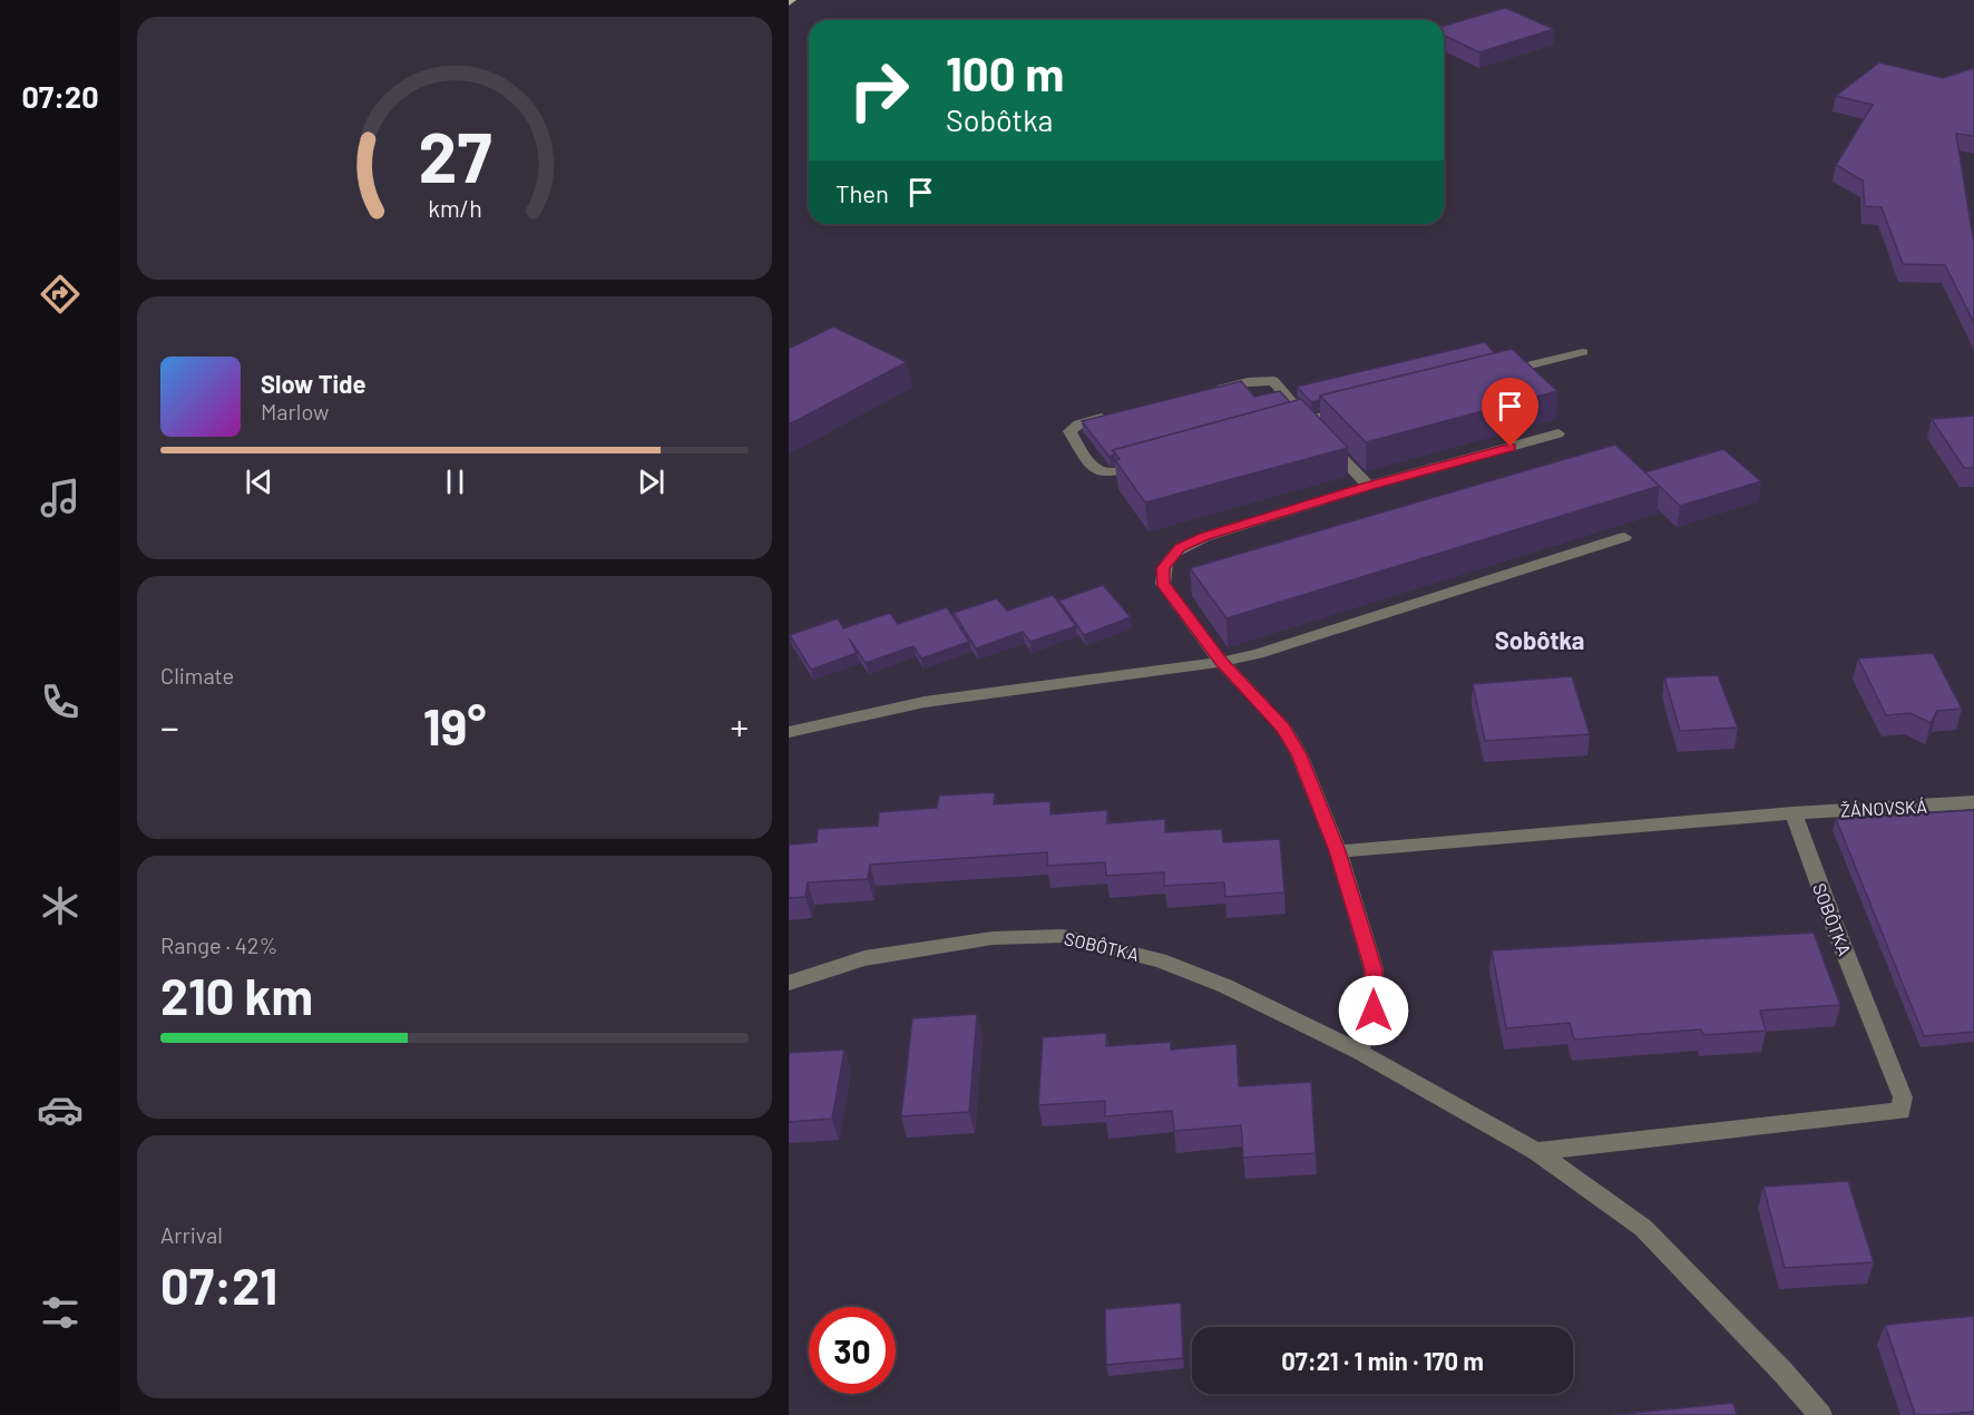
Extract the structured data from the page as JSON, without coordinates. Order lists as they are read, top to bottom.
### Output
{
  "streets": {
    "street": ["ŽÁNOVSKÁ", "SOBÔTKA"]
  },
  "crossings": [
    ["ŽÁNOVSKÁ", "SOBÔTKA"]
  ],
  "districts": ["Sobôtka"],
  "page": {
    "tabs": "07:20",
    "turn": ["100 m", "Sobôtka"],
    "then": "Then",
    "song": ["Slow Tide", "Marlow"],
    "tile": [
      "Climate",
      ["Range · 42%", "210 km"],
      ["Arrival", "07:21"]
    ],
    "heat": ["−", "19°", "+"],
    "limit": "30",
    "trip": "07:21 · 1 min · 170 m",
    "gauge": ["27", "km/h"]
  }
}
